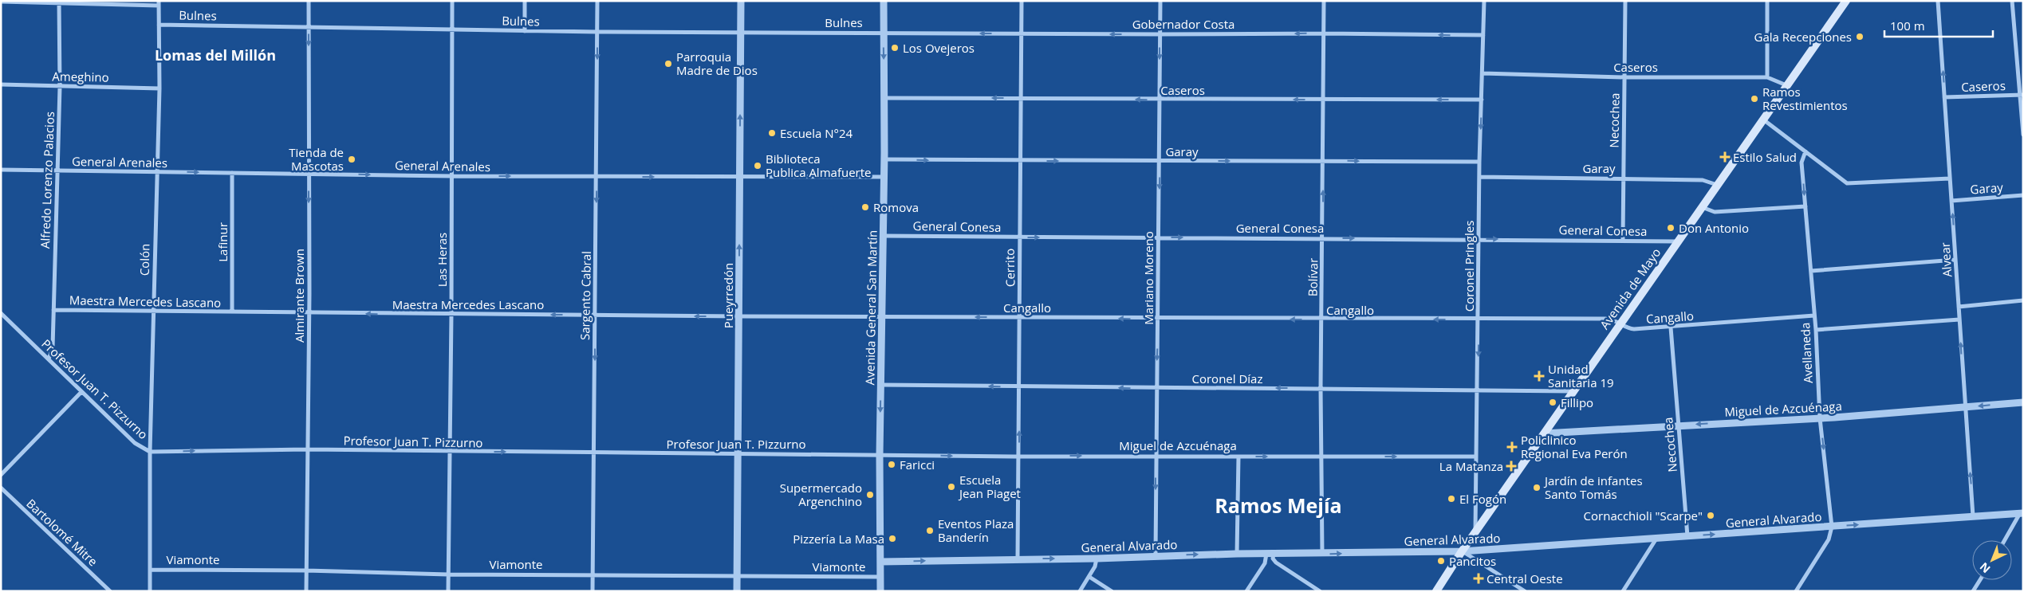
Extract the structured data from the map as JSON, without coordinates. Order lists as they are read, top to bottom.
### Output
{
  "streets": {
    "main road": ["Avenida de Mayo"],
    "street": [
      "Bulnes",
      "Gobernador Costa",
      "Caseros",
      "Ameghino",
      "Necochea",
      "Garay",
      "General Arenales",
      "Alfredo Lorenzo Palacios",
      "General Conesa",
      "Lafinur",
      "Colón",
      "Las Heras",
      "Alvear",
      "Coronel Pringles",
      "Cerrito",
      "Bolívar",
      "Mariano Moreno",
      "Almirante Brown",
      "Sargento Cabral",
      "Pueyrredón",
      "Maestra Mercedes Lascano",
      "Avenida General San Martín",
      "Cangallo",
      "Avellaneda",
      "Coronel Díaz",
      "Profesor Juan T. Pizzurno",
      "Miguel de Azcuénaga",
      "General Alvarado",
      "Bartolomé Mitre",
      "Viamonte"
    ]
  },
  "crossings": [
    ["Bulnes", "Gobernador Costa"],
    ["Bulnes", "Colón"],
    ["Bulnes", "Las Heras"],
    ["Bulnes", "Almirante Brown"],
    ["Bulnes", "Sargento Cabral"],
    ["Bulnes", "Pueyrredón"],
    ["Bulnes", "Avenida General San Martín"],
    ["Gobernador Costa", "Coronel Pringles"],
    ["Gobernador Costa", "Cerrito"],
    ["Gobernador Costa", "Bolívar"],
    ["Gobernador Costa", "Mariano Moreno"],
    ["Gobernador Costa", "Avenida General San Martín"],
    ["Caseros", "Necochea"],
    ["Caseros", "Alvear"],
    ["Caseros", "Coronel Pringles"],
    ["Caseros", "Cerrito"],
    ["Caseros", "Bolívar"],
    ["Caseros", "Mariano Moreno"],
    ["Caseros", "Avenida de Mayo"],
    ["Caseros", "Avenida General San Martín"],
    ["Ameghino", "Alfredo Lorenzo Palacios"],
    ["Ameghino", "Colón"],
    ["Necochea", "Garay"],
    ["Necochea", "General Conesa"],
    ["Necochea", "Cangallo"],
    ["Necochea", "Miguel de Azcuénaga"],
    ["Necochea", "General Alvarado"],
    ["Garay", "Alvear"],
    ["Garay", "Coronel Pringles"],
    ["Garay", "Cerrito"],
    ["Garay", "Bolívar"],
    ["Garay", "Mariano Moreno"],
    ["Garay", "Avenida de Mayo"],
    ["Garay", "Avenida General San Martín"],
    ["General Arenales", "Alfredo Lorenzo Palacios"],
    ["General Arenales", "Lafinur"],
    ["General Arenales", "Colón"],
    ["General Arenales", "Las Heras"],
    ["General Arenales", "Almirante Brown"],
    ["General Arenales", "Sargento Cabral"],
    ["General Arenales", "Pueyrredón"],
    ["General Arenales", "Avenida General San Martín"],
    ["Alfredo Lorenzo Palacios", "Maestra Mercedes Lascano"],
    ["Alfredo Lorenzo Palacios", "Profesor Juan T. Pizzurno"],
    ["General Conesa", "Coronel Pringles"],
    ["General Conesa", "Cerrito"],
    ["General Conesa", "Bolívar"],
    ["General Conesa", "Mariano Moreno"],
    ["General Conesa", "Avenida de Mayo"],
    ["General Conesa", "Avenida General San Martín"],
    ["Lafinur", "Maestra Mercedes Lascano"],
    ["Colón", "Maestra Mercedes Lascano"],
    ["Colón", "Profesor Juan T. Pizzurno"],
    ["Colón", "Viamonte"],
    ["Las Heras", "Maestra Mercedes Lascano"],
    ["Las Heras", "Profesor Juan T. Pizzurno"],
    ["Las Heras", "Viamonte"],
    ["Alvear", "Miguel de Azcuénaga"],
    ["Alvear", "General Alvarado"],
    ["Coronel Pringles", "Avenida de Mayo"],
    ["Coronel Pringles", "Cangallo"],
    ["Coronel Pringles", "Coronel Díaz"],
    ["Coronel Pringles", "Miguel de Azcuénaga"],
    ["Cerrito", "Cangallo"],
    ["Cerrito", "Coronel Díaz"],
    ["Cerrito", "Miguel de Azcuénaga"],
    ["Cerrito", "General Alvarado"],
    ["Bolívar", "Cangallo"],
    ["Bolívar", "Coronel Díaz"],
    ["Bolívar", "Miguel de Azcuénaga"],
    ["Bolívar", "General Alvarado"],
    ["Mariano Moreno", "Cangallo"],
    ["Mariano Moreno", "Coronel Díaz"],
    ["Mariano Moreno", "Miguel de Azcuénaga"],
    ["Mariano Moreno", "General Alvarado"],
    ["Avenida de Mayo", "Cangallo"],
    ["Avenida de Mayo", "Coronel Díaz"],
    ["Avenida de Mayo", "Miguel de Azcuénaga"],
    ["Avenida de Mayo", "General Alvarado"],
    ["Almirante Brown", "Maestra Mercedes Lascano"],
    ["Almirante Brown", "Profesor Juan T. Pizzurno"],
    ["Almirante Brown", "Viamonte"],
    ["Sargento Cabral", "Maestra Mercedes Lascano"],
    ["Sargento Cabral", "Profesor Juan T. Pizzurno"],
    ["Sargento Cabral", "Viamonte"],
    ["Pueyrredón", "Maestra Mercedes Lascano"],
    ["Pueyrredón", "Profesor Juan T. Pizzurno"],
    ["Pueyrredón", "Viamonte"],
    ["Maestra Mercedes Lascano", "Avenida General San Martín"],
    ["Maestra Mercedes Lascano", "Cangallo"],
    ["Avenida General San Martín", "Cangallo"],
    ["Avenida General San Martín", "Coronel Díaz"],
    ["Avenida General San Martín", "Profesor Juan T. Pizzurno"],
    ["Avenida General San Martín", "Miguel de Azcuénaga"],
    ["Avenida General San Martín", "General Alvarado"],
    ["Avenida General San Martín", "Viamonte"],
    ["Cangallo", "Avellaneda"],
    ["Avellaneda", "Miguel de Azcuénaga"],
    ["Avellaneda", "General Alvarado"],
    ["Profesor Juan T. Pizzurno", "Miguel de Azcuénaga"]
  ],
  "one_way": [
    "Gobernador Costa",
    "Caseros",
    "Garay",
    "General Arenales",
    "General Conesa",
    "Alvear",
    "Mariano Moreno",
    "Almirante Brown",
    "Sargento Cabral",
    "Pueyrredón",
    "Maestra Mercedes Lascano",
    "Cangallo",
    "Avellaneda",
    "Coronel Díaz",
    "General Alvarado"
  ],
  "districts": ["Lomas del Millón", "Ramos Mejía"],
  "places": {
    "other": [
      "Gala Recepciones",
      "Los Ovejeros",
      "Parroquia Madre de Dios",
      "Ramos Revestimientos",
      "Escuela N°24",
      "Tienda de Mascotas",
      "Biblioteca Publica Almafuerte",
      "Romova",
      "Don Antonio",
      "Fillipo",
      "Faricci",
      "Escuela Jean Piaget",
      "Jardín de infantes Santo Tomás",
      "Supermercado Argenchino",
      "El Fogón",
      "Cornacchioli \"Scarpe\"",
      "Eventos Plaza Banderín",
      "Pizzería La Masa",
      "Pancitos"
    ],
    "health": [
      "Estilo Salud",
      "Unidad Sanitaria 19",
      "Policlinico Regional Eva Perón",
      "La Matanza",
      "Central Oeste"
    ]
  },
  "scale_bar": "100 m",
  "north": "bottom left"
}
